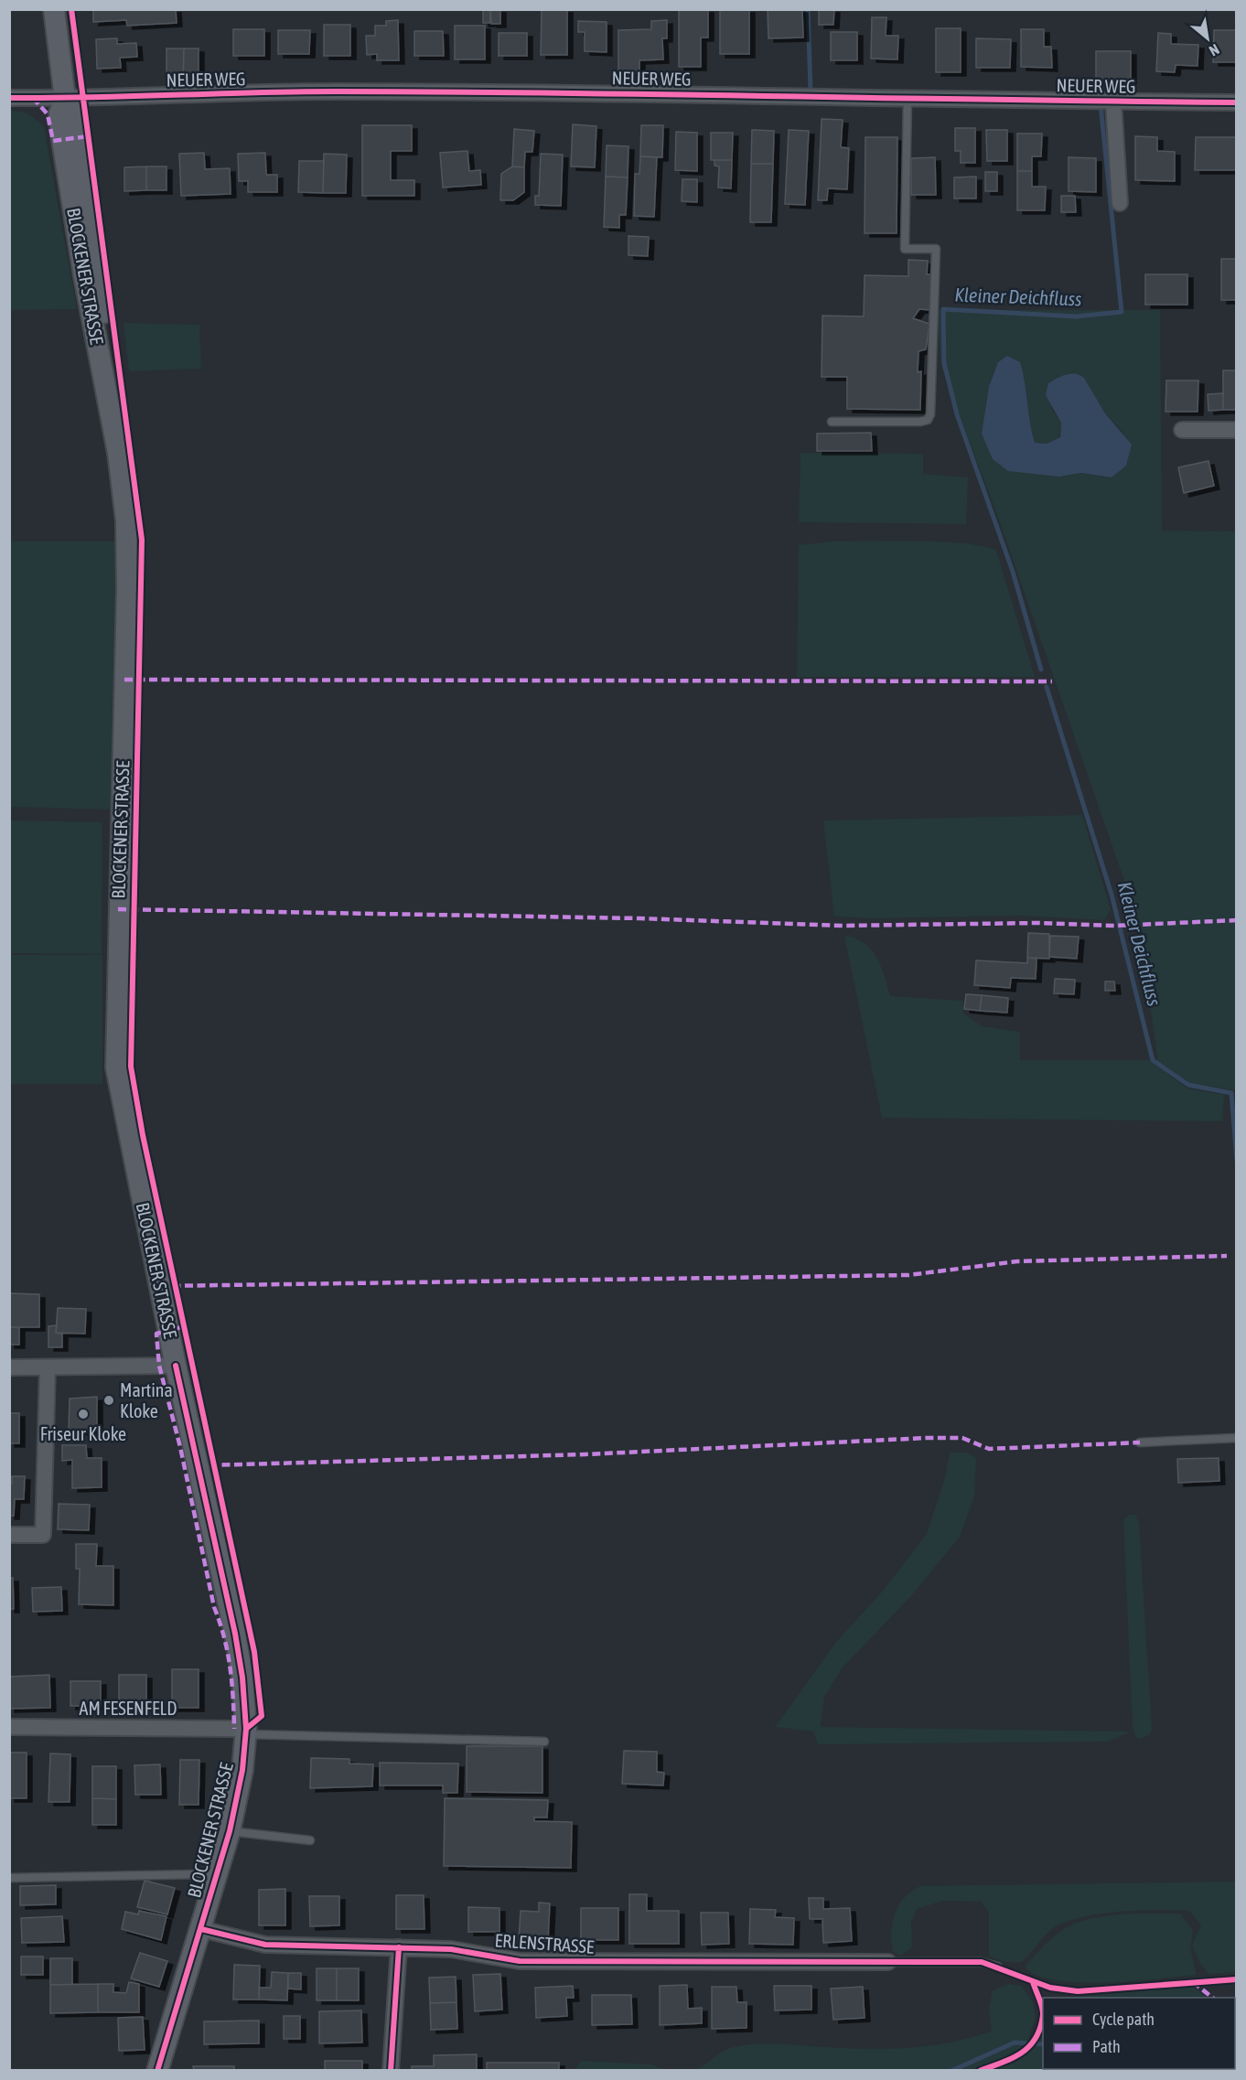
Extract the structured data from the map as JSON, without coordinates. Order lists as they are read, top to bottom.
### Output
{
  "streets": {
    "street": [
      "NEUER WEG",
      "BLOCKENER STRASSE",
      "AM FESENFELD",
      "ERLENSTRASSE"
    ]
  },
  "crossings": [
    ["NEUER WEG", "BLOCKENER STRASSE"],
    ["BLOCKENER STRASSE", "AM FESENFELD"],
    ["BLOCKENER STRASSE", "ERLENSTRASSE"]
  ],
  "water": ["Kleiner Deichfluss"],
  "places": ["Martina Kloke", "Friseur Kloke"],
  "legend": ["Cycle path", "Path"],
  "north": "bottom right"
}
